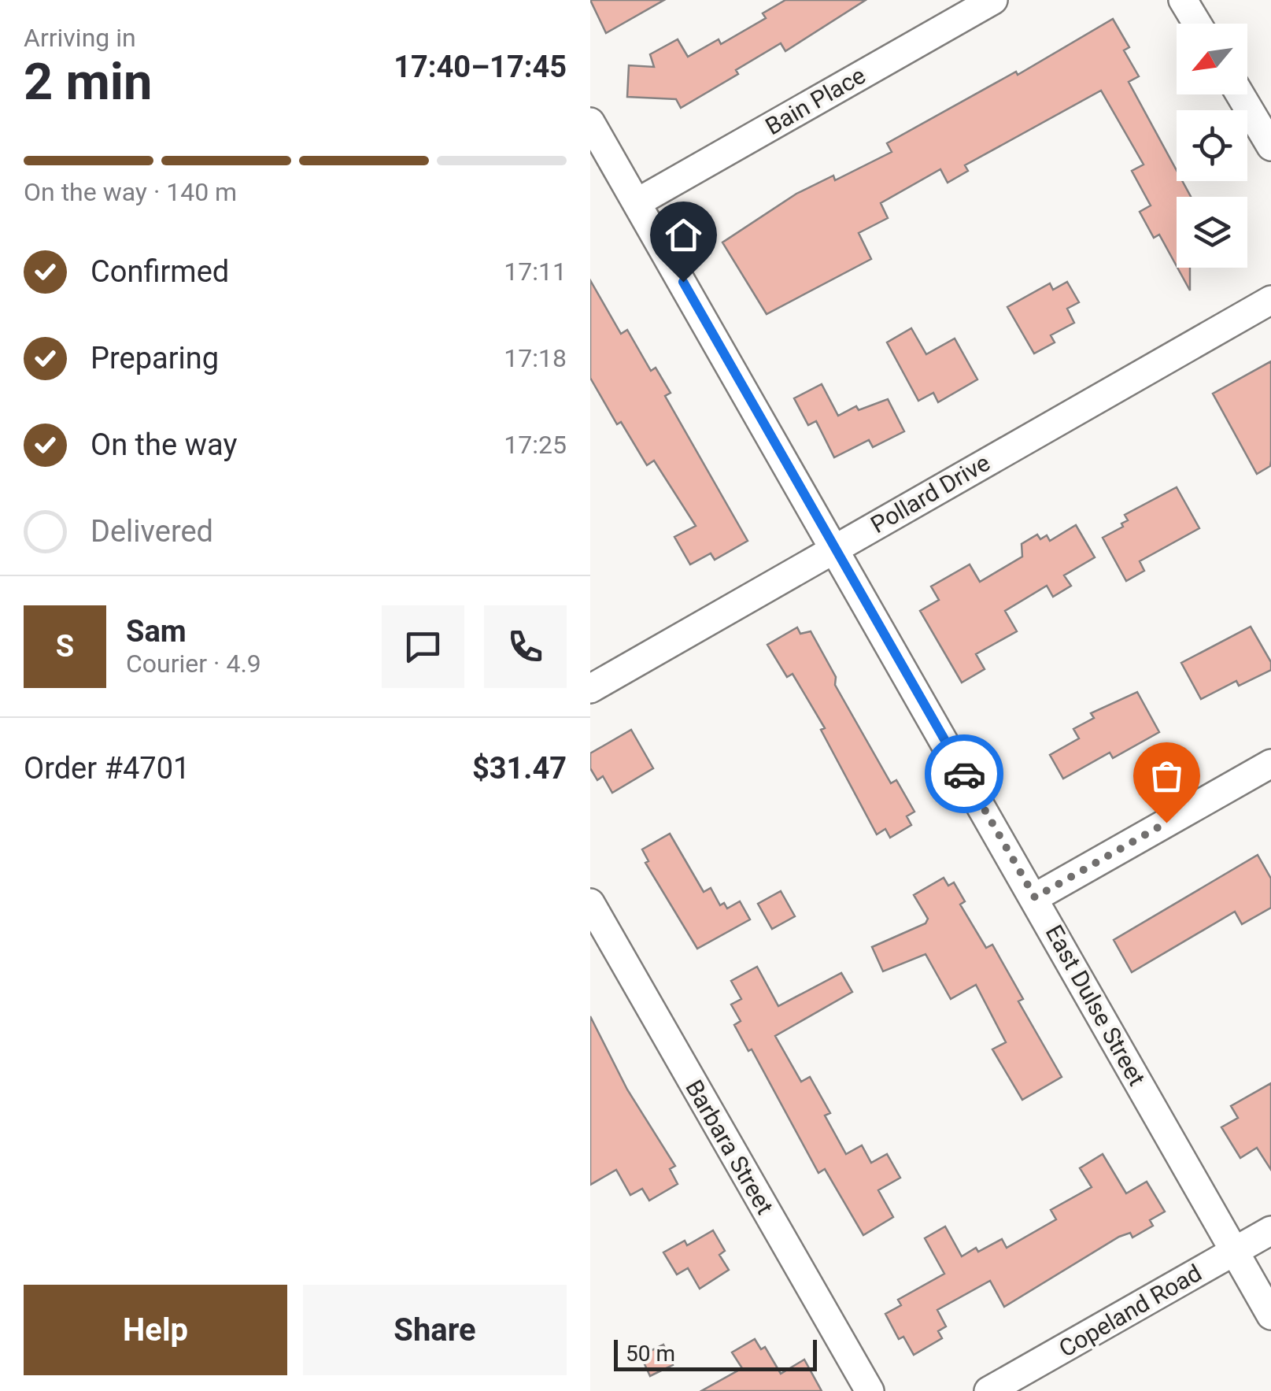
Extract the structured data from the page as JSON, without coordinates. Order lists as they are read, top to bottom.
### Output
{
  "streets": {
    "street": [
      "Bain Place",
      "Pollard Drive",
      "East Dulse Street",
      "Barbara Street",
      "Copeland Road"
    ]
  },
  "crossings": [
    ["Bain Place", "East Dulse Street"],
    ["Pollard Drive", "East Dulse Street"],
    ["East Dulse Street", "Copeland Road"]
  ],
  "scale_bar": "50 m",
  "north": "bottom left",
  "page": {
    "heading": ["2 min", "Arriving in", "17:40–17:45"],
    "panel": [
      "Sam",
      "Courier · 4.9",
      "Order #4701",
      "$31.47"
    ],
    "bar": "On the way · 140 m",
    "list": [
      ["Confirmed", "17:11"],
      ["Preparing", "17:18"],
      ["On the way", "17:25"],
      "Delivered"
    ],
    "round": "S",
    "buttons": ["Help", "Share"],
    "scale": "50 m"
  }
}
